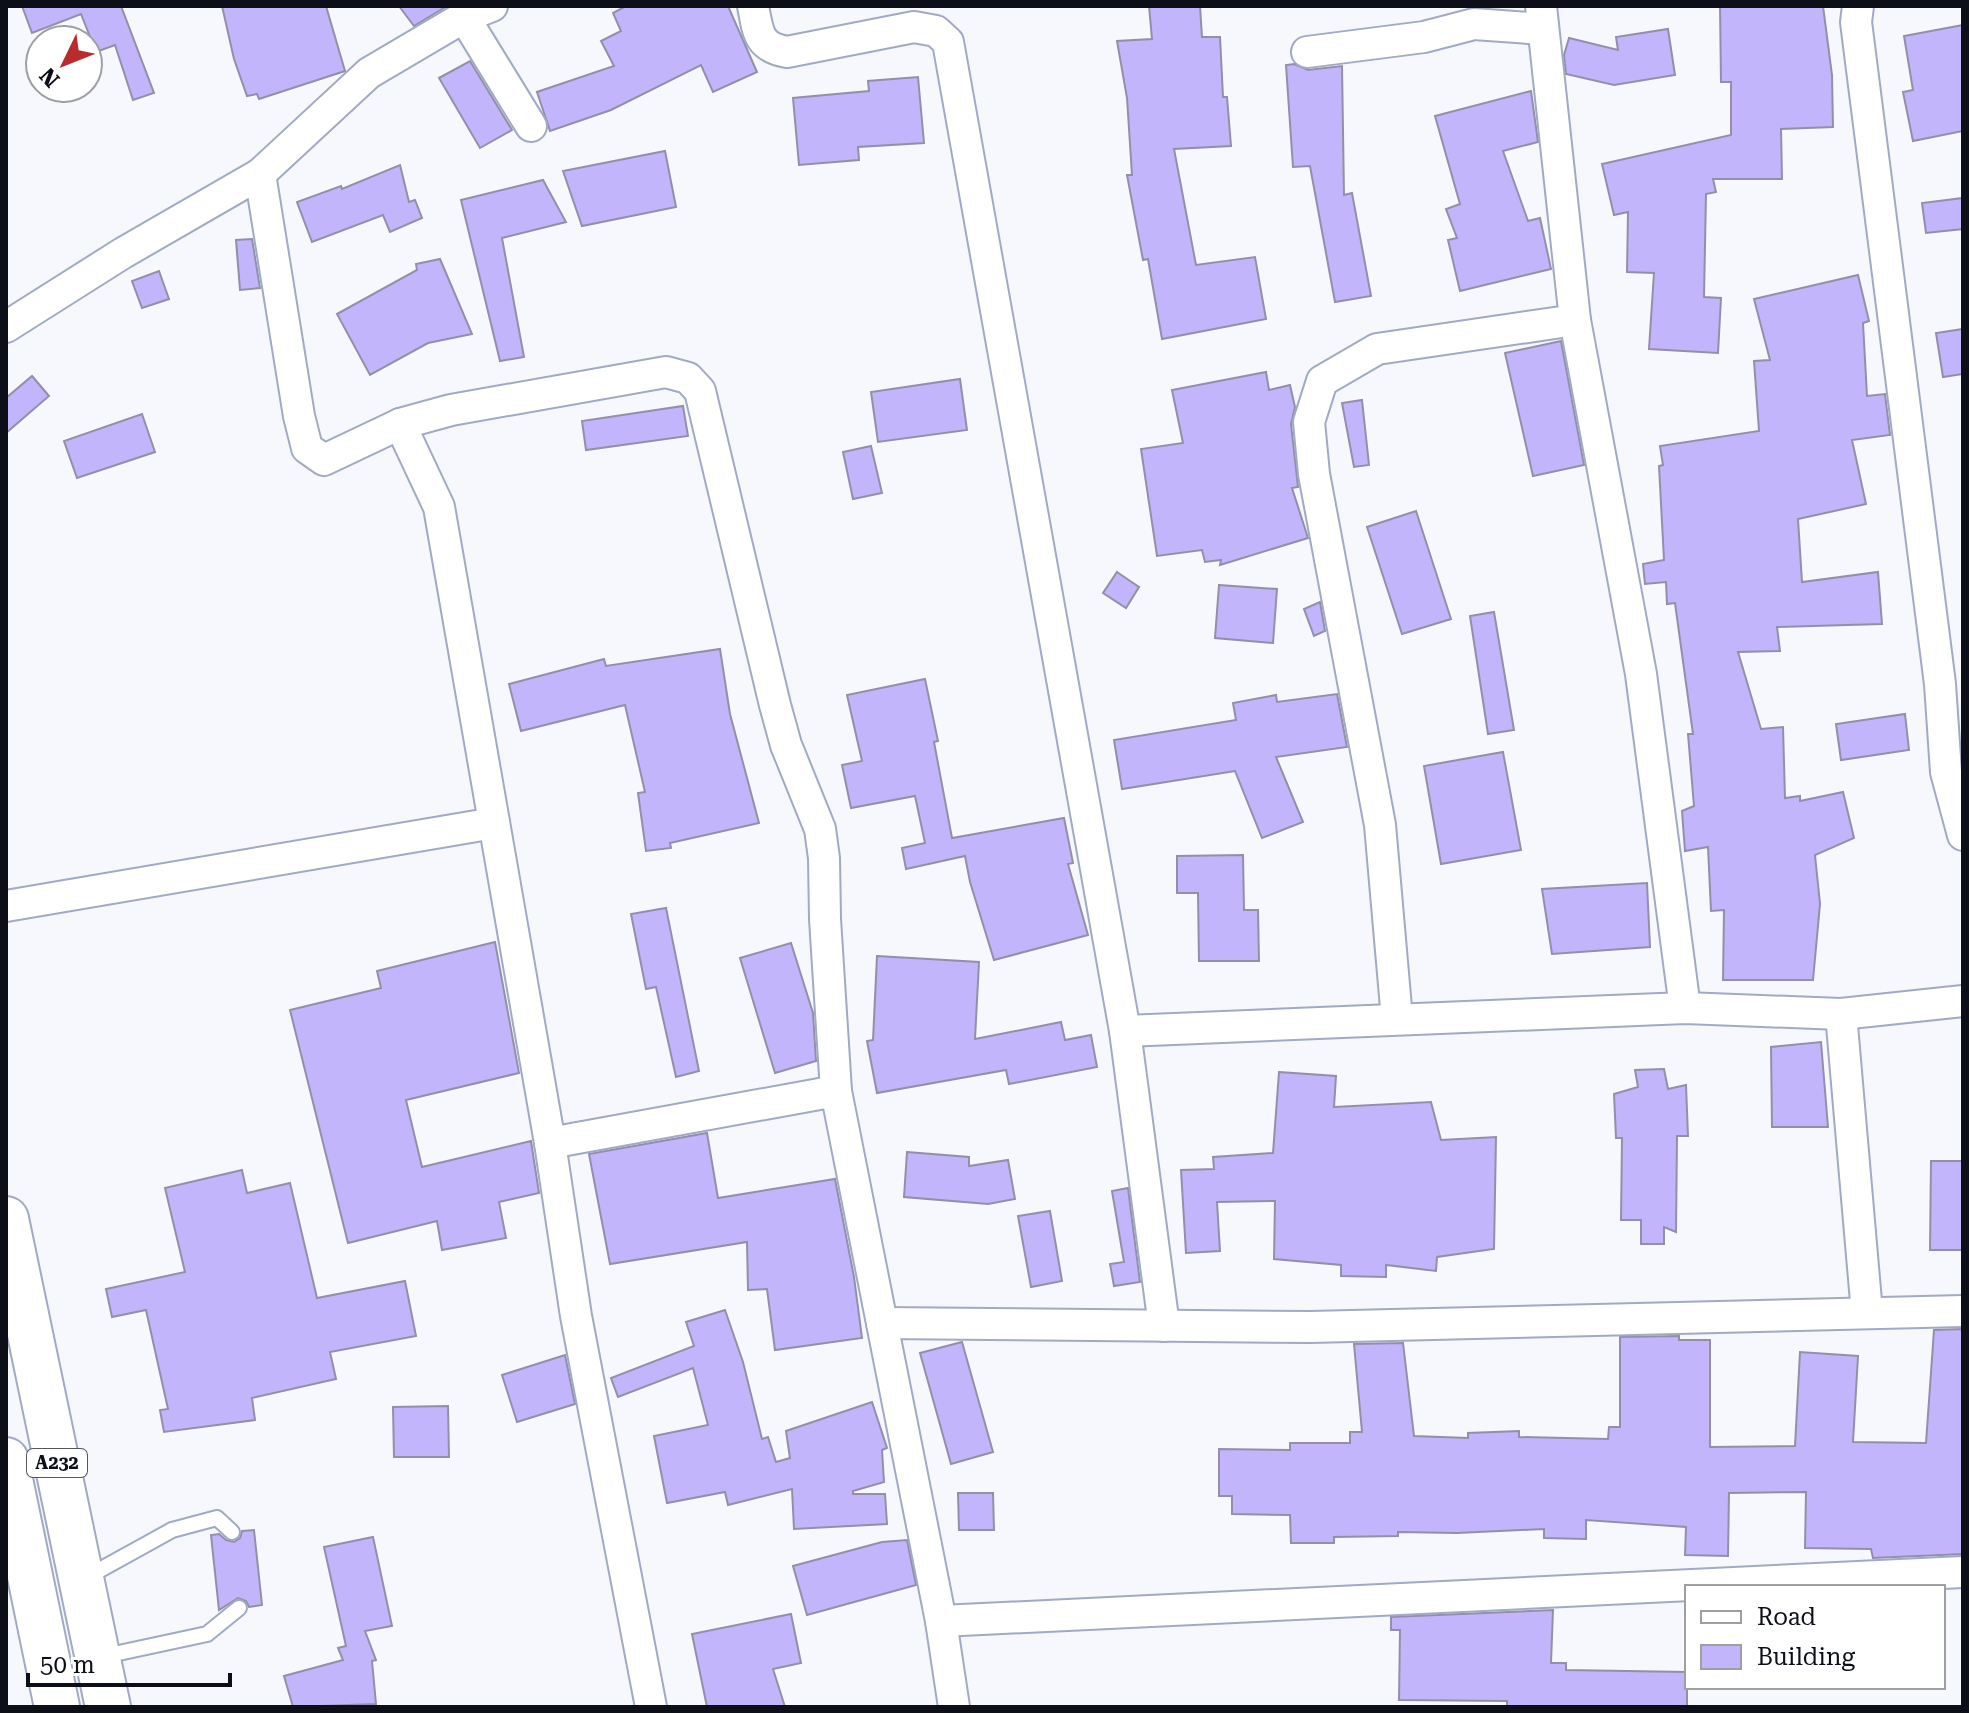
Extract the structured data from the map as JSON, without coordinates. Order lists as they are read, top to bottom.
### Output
{
  "streets": {
    "highway": ["A232"]
  },
  "legend": ["Road", "Building"],
  "scale_bar": "50 m",
  "north": "bottom left"
}
